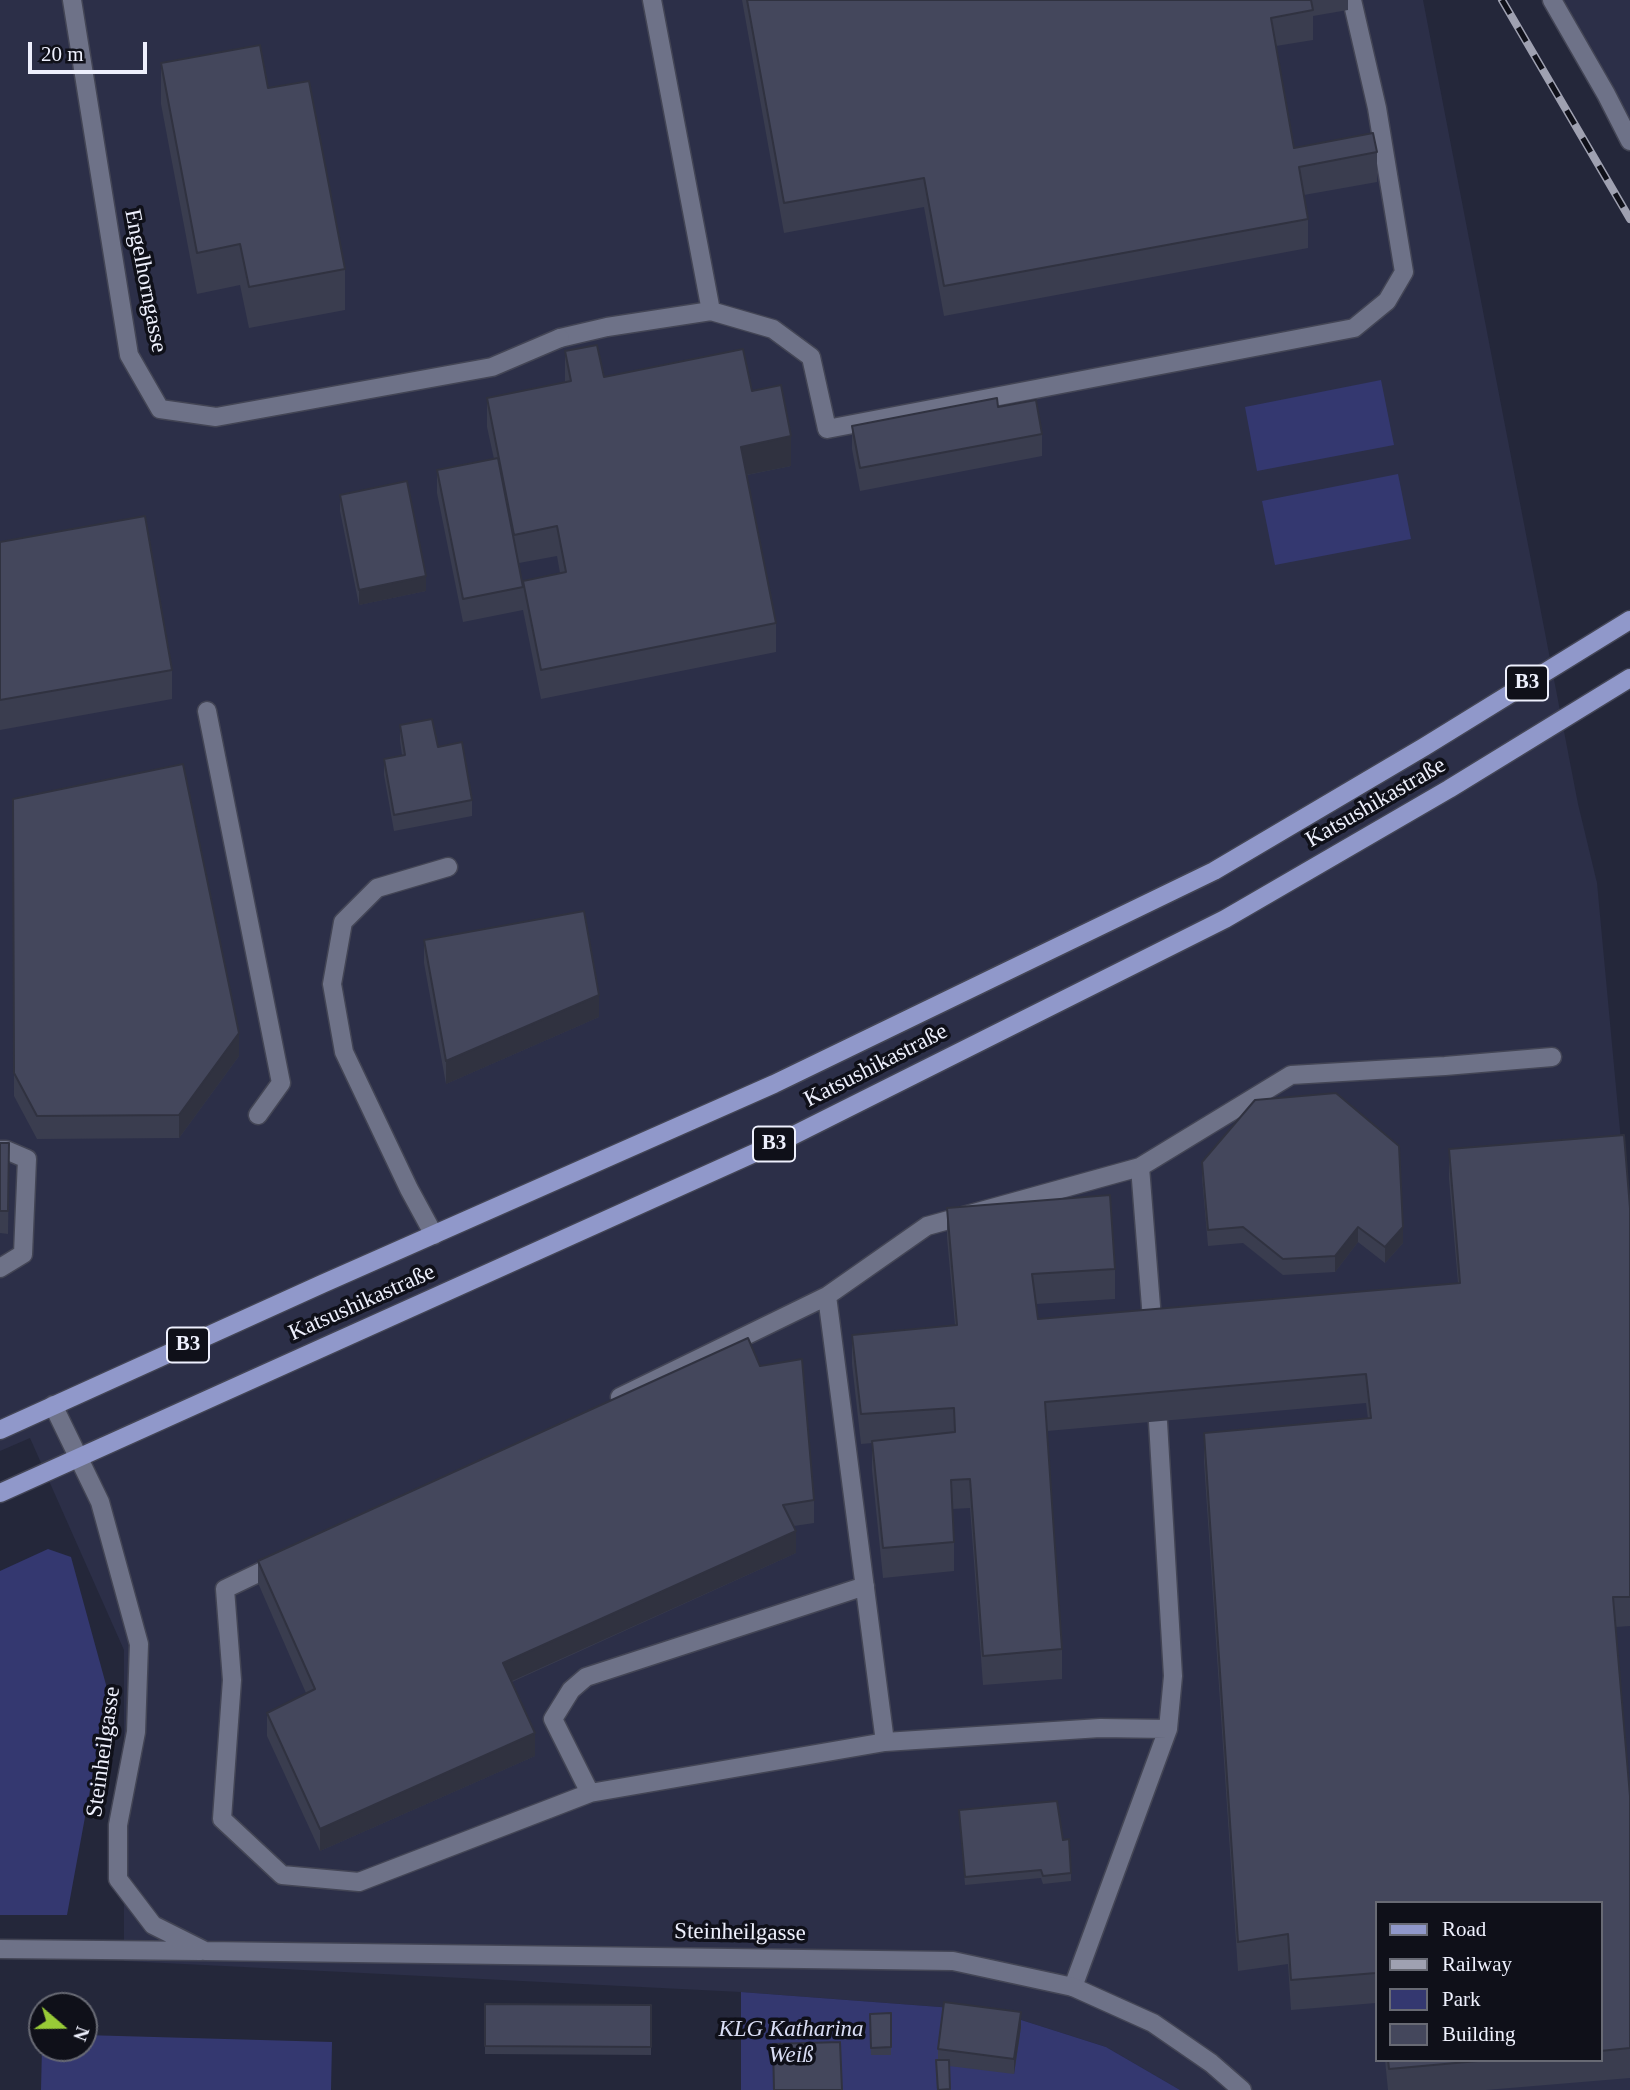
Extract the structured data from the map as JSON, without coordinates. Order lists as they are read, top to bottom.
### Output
{
  "streets": {
    "main road": ["B3", "Katsushikastraße"],
    "street": ["Engelhorngasse", "Steinheilgasse"]
  },
  "crossings": [
    ["Katsushikastraße", "Steinheilgasse"]
  ],
  "parks": ["KLG Katharina Weiß"],
  "legend": [
    "Road",
    "Railway",
    "Park",
    "Building"
  ],
  "scale_bar": "20 m",
  "north": "right"
}
